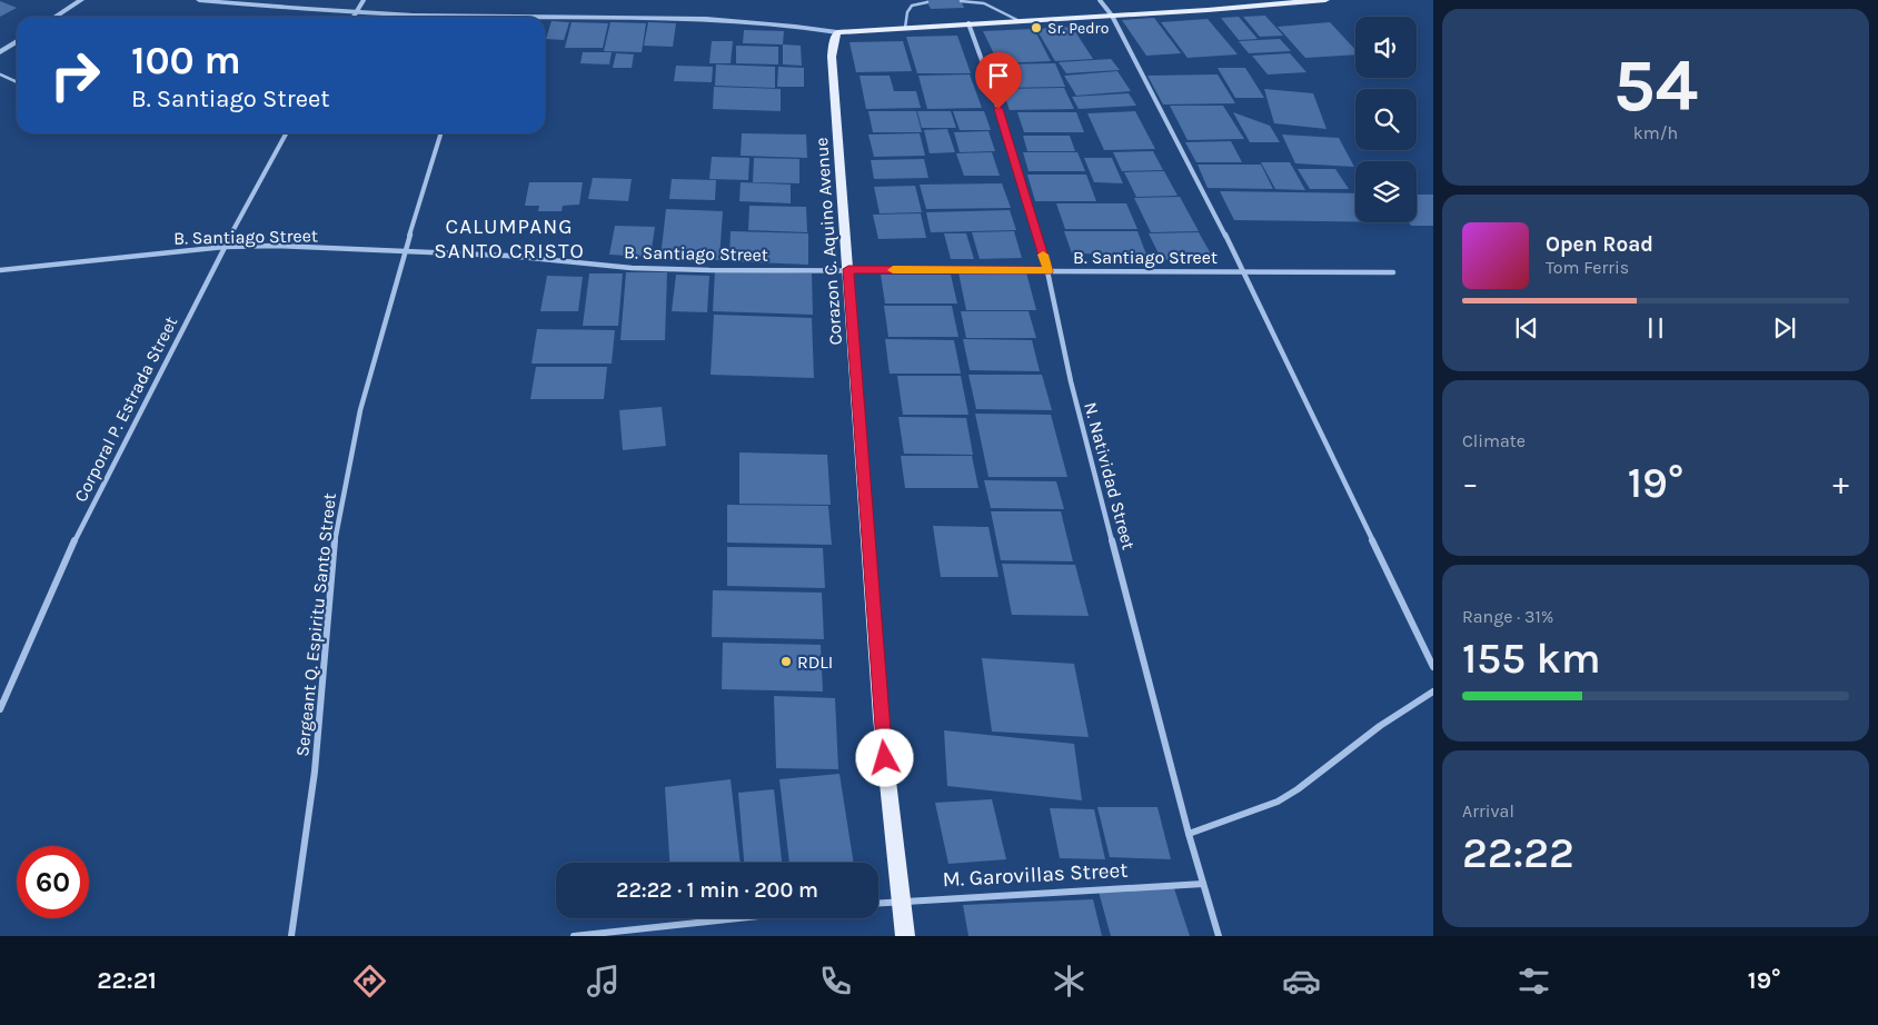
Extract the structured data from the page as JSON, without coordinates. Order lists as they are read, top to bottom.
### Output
{
  "streets": {
    "main road": ["Corazon C. Aquino Avenue"],
    "street": [
      "B. Santiago Street",
      "Corporal P. Estrada Street",
      "N. Natividad Street",
      "Sergeant Q. Espiritu Santo Street",
      "M. Garovillas Street"
    ]
  },
  "crossings": [
    ["B. Santiago Street", "Corazon C. Aquino Avenue"],
    ["B. Santiago Street", "Corporal P. Estrada Street"],
    ["B. Santiago Street", "N. Natividad Street"],
    ["B. Santiago Street", "Sergeant Q. Espiritu Santo Street"],
    ["Corazon C. Aquino Avenue", "M. Garovillas Street"],
    ["N. Natividad Street", "M. Garovillas Street"]
  ],
  "districts": ["CALUMPANG SANTO CRISTO"],
  "places": ["Sr. Pedro", "RDLI"],
  "page": {
    "tile": [
      ["54", "km/h"],
      "Climate",
      ["Range · 31%", "155 km"],
      ["Arrival", "22:22"]
    ],
    "turn": ["100 m", "B. Santiago Street"],
    "song": ["Open Road", "Tom Ferris"],
    "heat": ["−", "19°", "+"],
    "limit": "60",
    "trip": "22:22 · 1 min · 200 m",
    "tabs": ["22:21", "19°"]
  }
}
